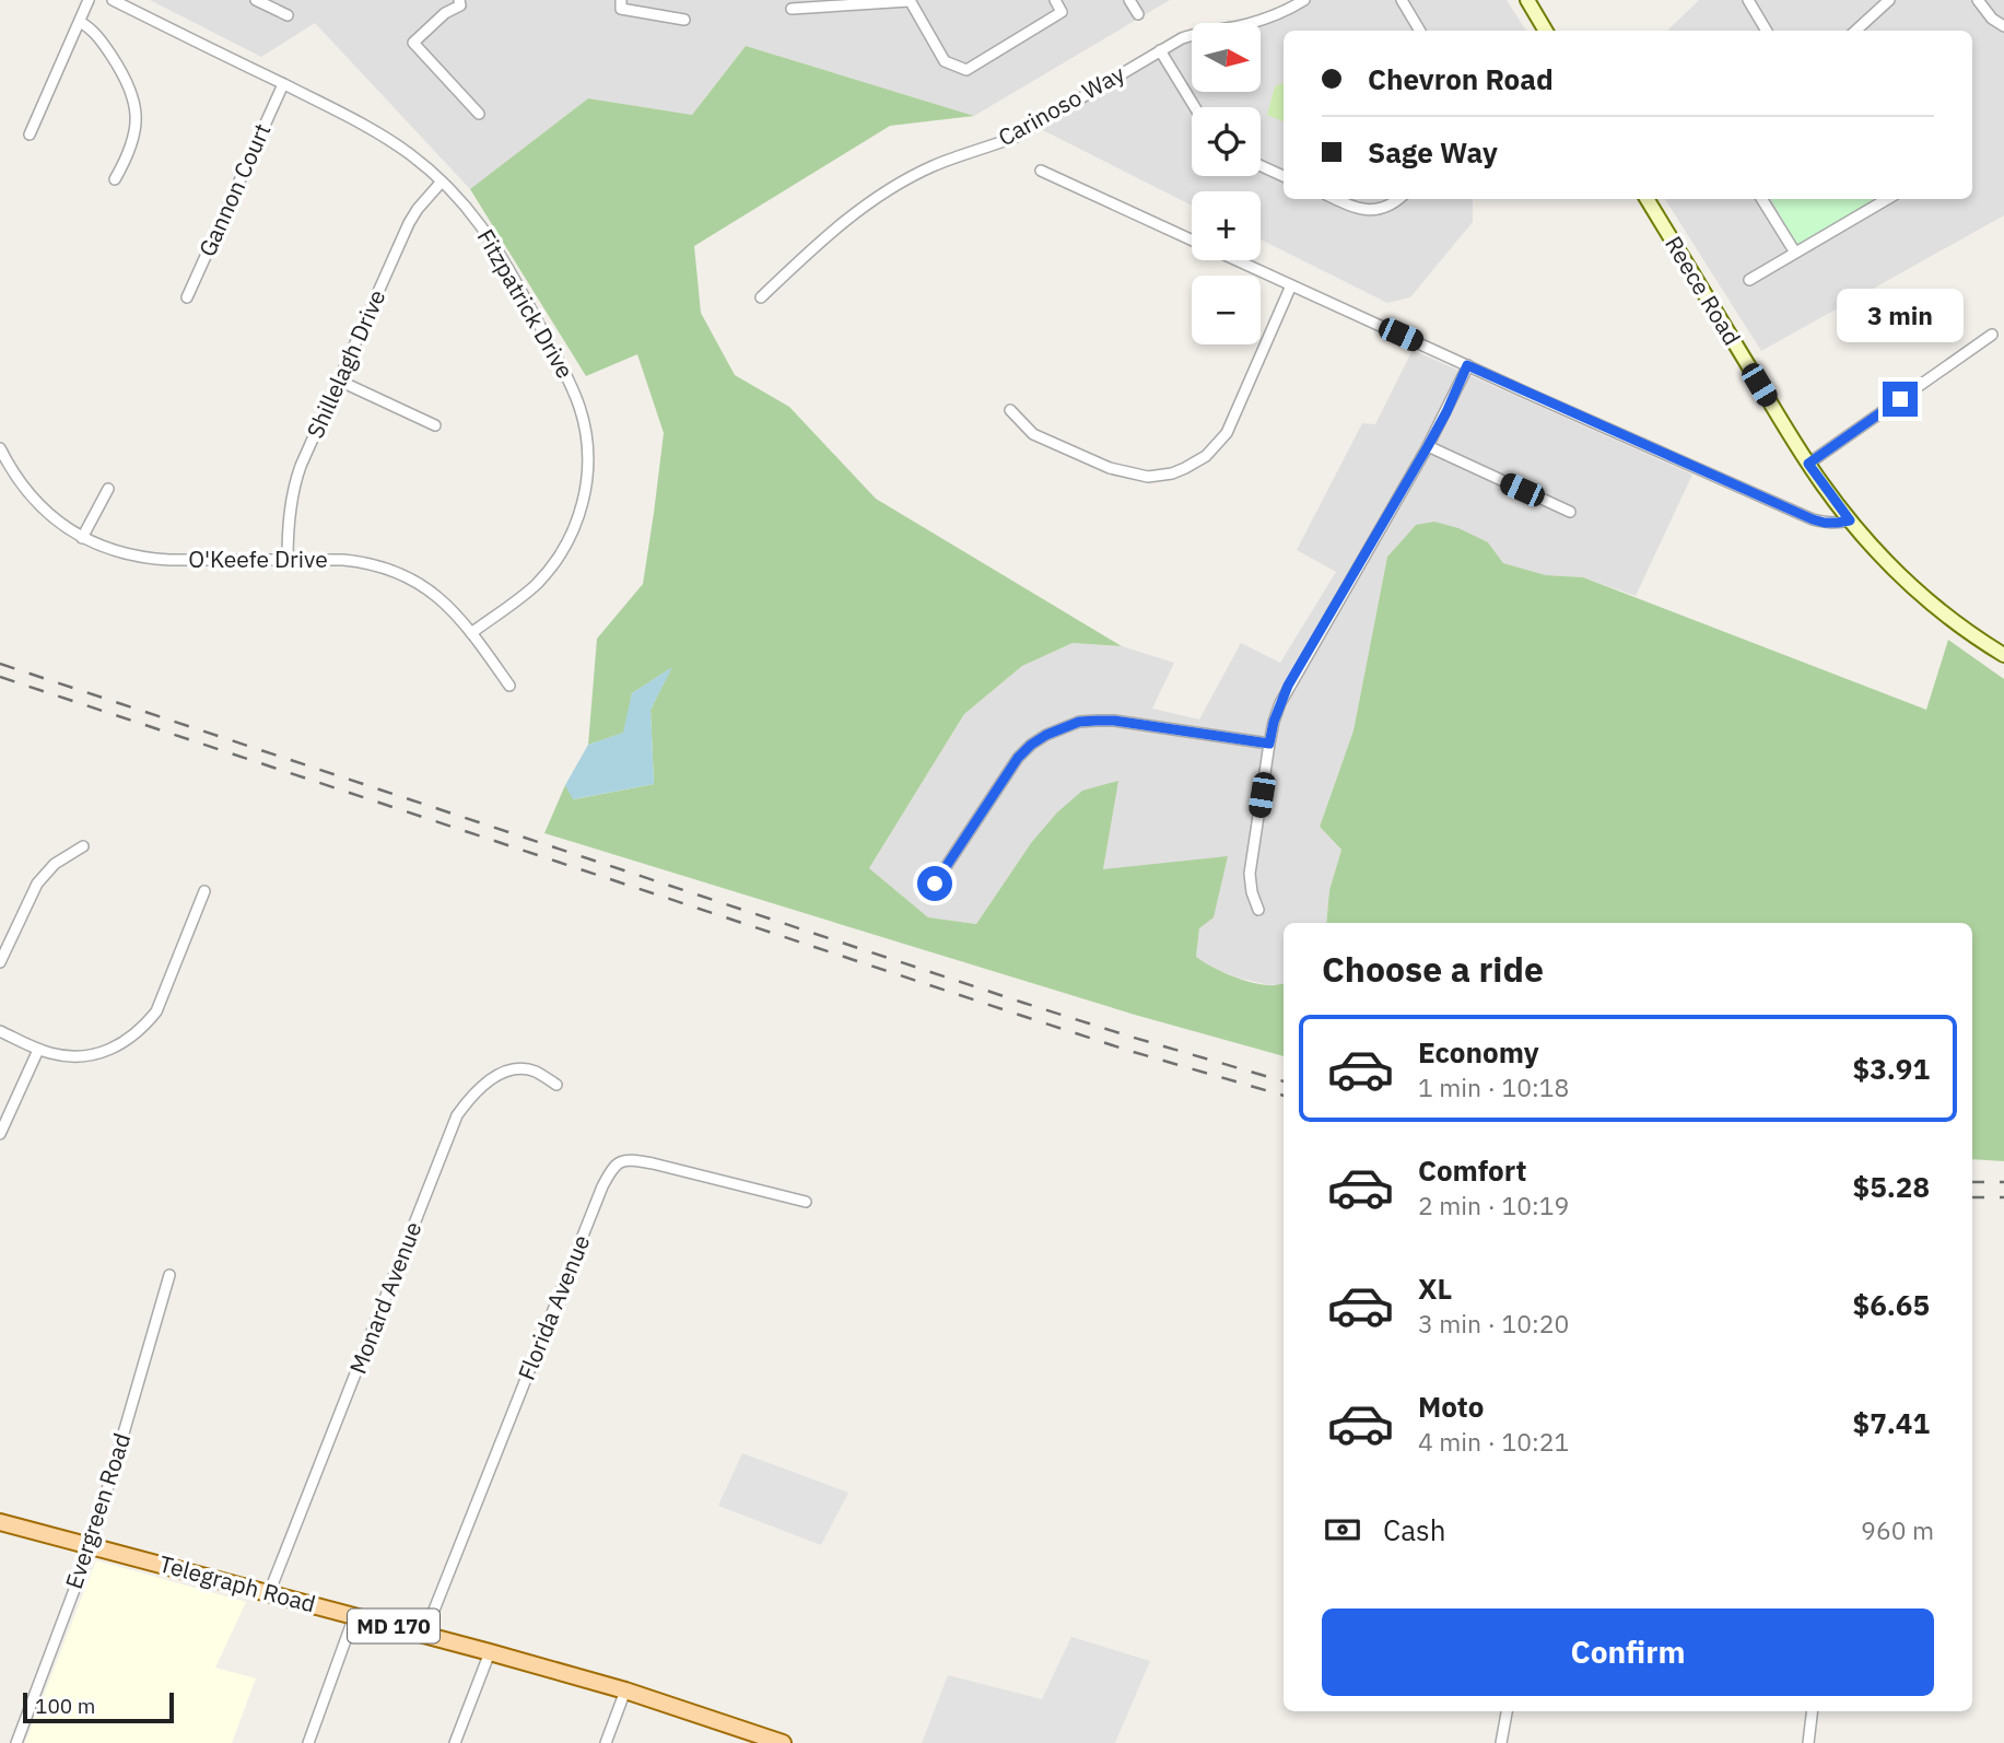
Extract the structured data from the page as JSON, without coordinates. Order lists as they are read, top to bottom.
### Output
{
  "streets": {
    "main road": ["Reece Road", "Telegraph Road", "MD 170"],
    "street": [
      "Carinoso Way",
      "Gannon Court",
      "Fitzpatrick Drive",
      "Shillelagh Drive",
      "O'Keefe Drive",
      "Monard Avenue",
      "Florida Avenue",
      "Evergreen Road"
    ]
  },
  "crossings": [
    ["Gannon Court", "Fitzpatrick Drive"],
    ["Fitzpatrick Drive", "Shillelagh Drive"],
    ["Fitzpatrick Drive", "O'Keefe Drive"],
    ["Shillelagh Drive", "O'Keefe Drive"],
    ["Monard Avenue", "Telegraph Road"],
    ["Florida Avenue", "Telegraph Road"],
    ["Evergreen Road", "Telegraph Road"]
  ],
  "scale_bar": "100 m",
  "north": "right",
  "page": {
    "map_buttons": ["+", "−"],
    "banner": ["Chevron Road", "Sage Way"],
    "bubble": "3 min",
    "heading": "Choose a ride",
    "list": [
      {
        "name": "Economy",
        "note": "1 min · 10:18",
        "value": "$3.91"
      },
      {
        "name": "Comfort",
        "note": "2 min · 10:19",
        "value": "$5.28"
      },
      {
        "name": "XL",
        "note": "3 min · 10:20",
        "value": "$6.65"
      },
      {
        "name": "Moto",
        "note": "4 min · 10:21",
        "value": "$7.41"
      }
    ],
    "pay": ["Cash", "960 m"],
    "buttons": "Confirm",
    "scale": "100 m"
  }
}
